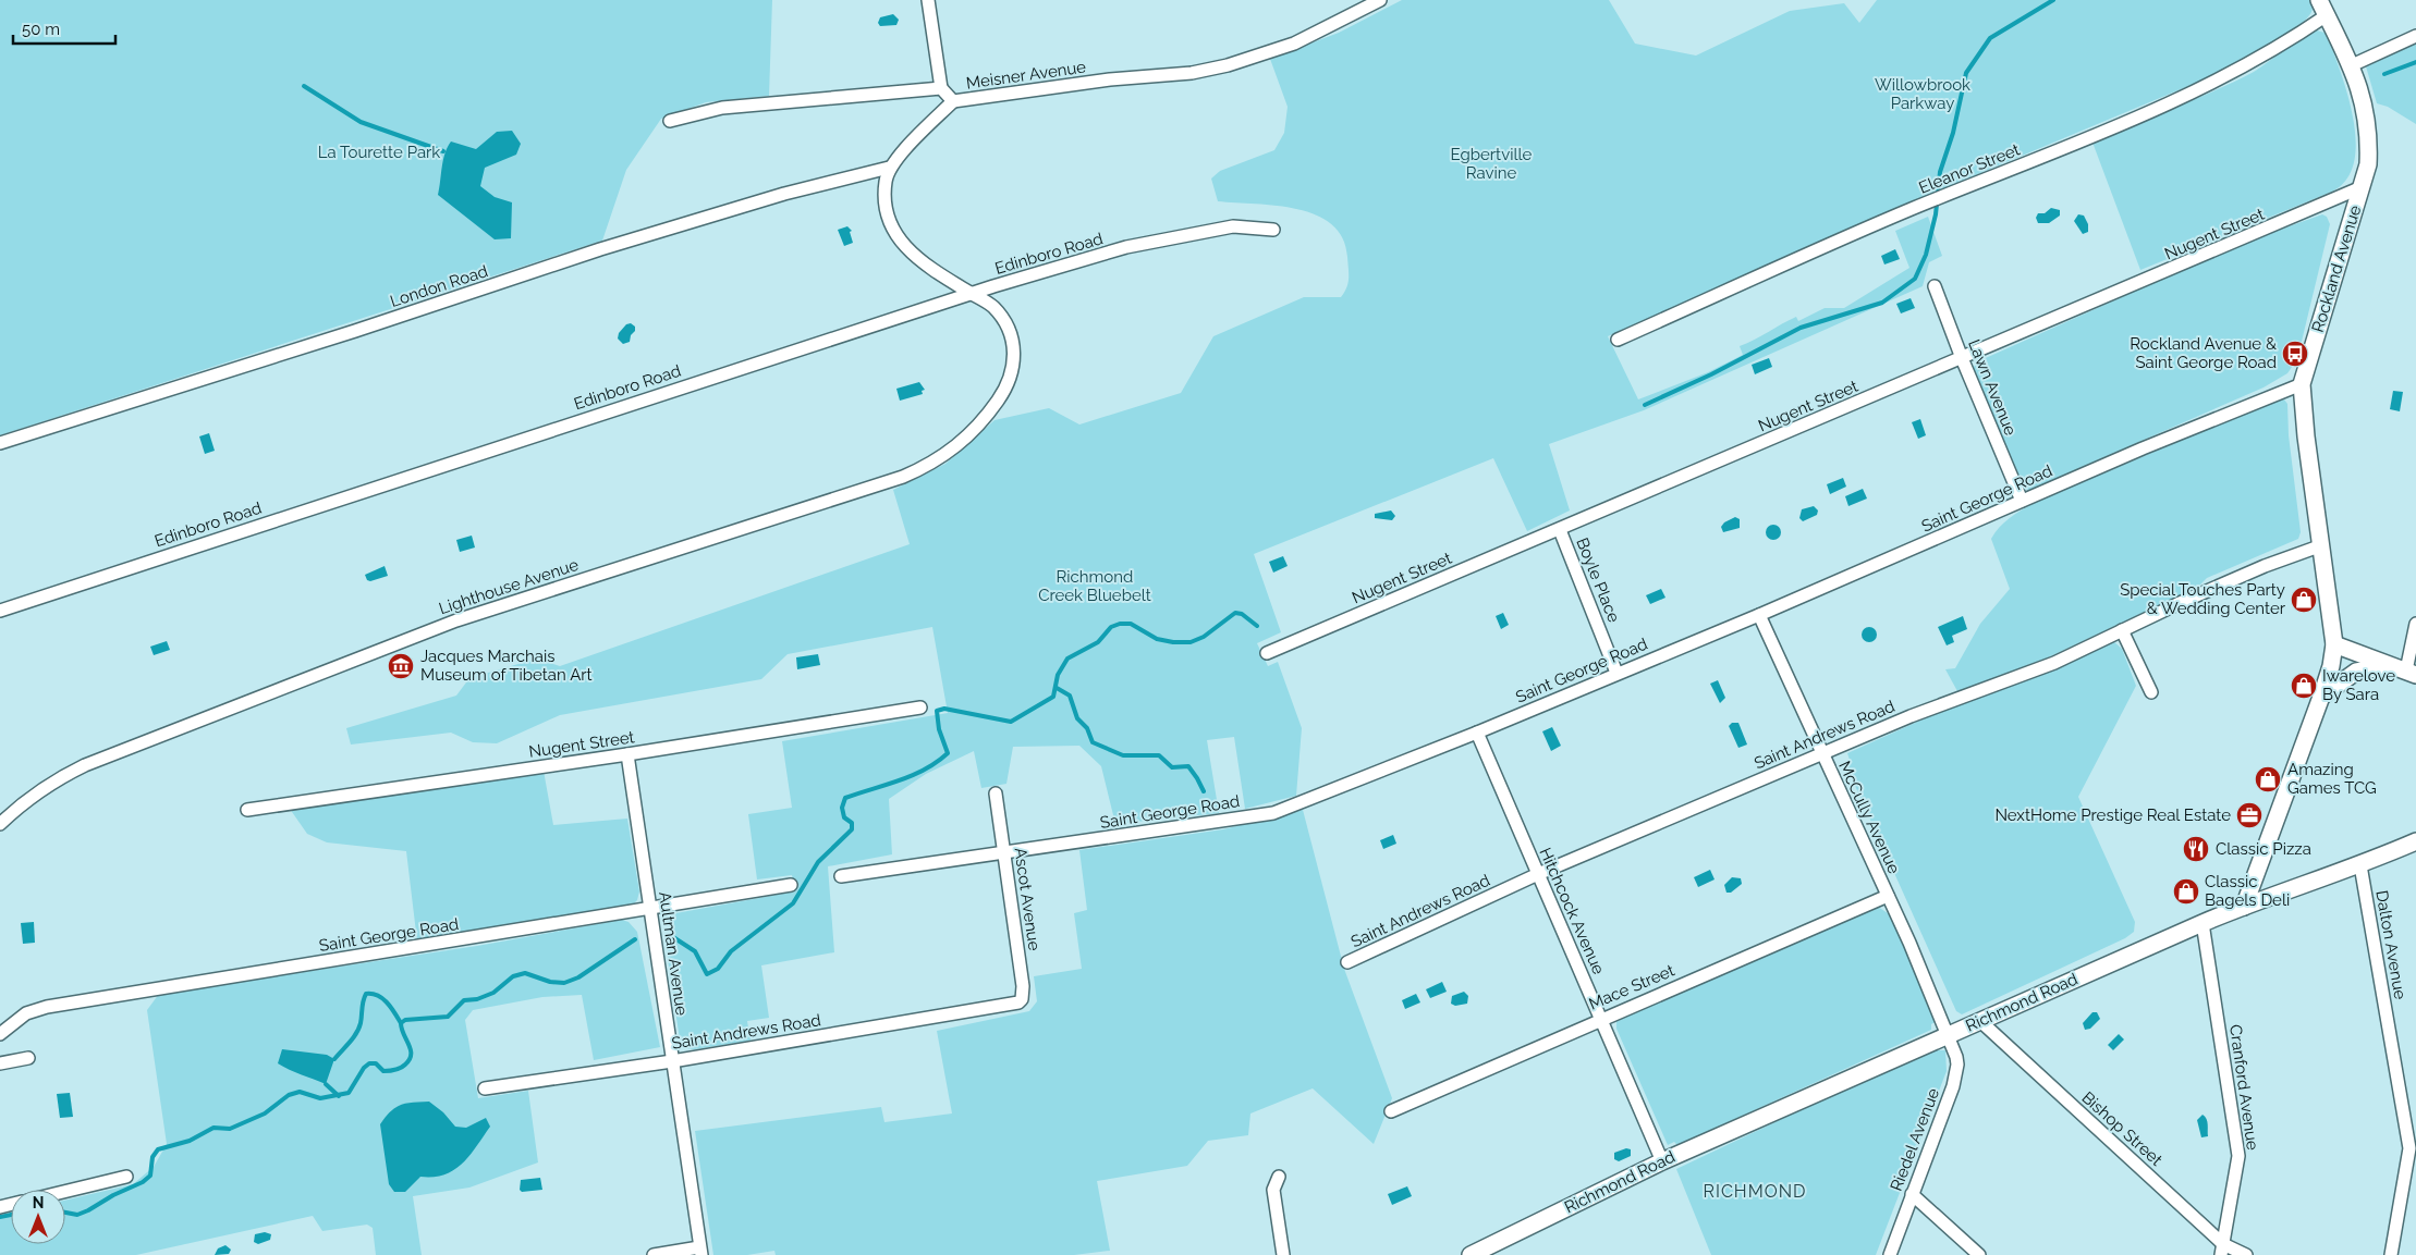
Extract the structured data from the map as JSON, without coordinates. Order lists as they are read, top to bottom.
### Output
{
  "streets": {
    "street": [
      "Meisner Avenue",
      "Eleanor Street",
      "Nugent Street",
      "Edinboro Road",
      "Rockland Avenue",
      "London Road",
      "Lawn Avenue",
      "Saint George Road",
      "Boyle Place",
      "Lighthouse Avenue",
      "Saint Andrews Road",
      "McCully Avenue",
      "Ascot Avenue",
      "Hitchcock Avenue",
      "Dalton Avenue",
      "Aultman Avenue",
      "Mace Street",
      "Richmond Road",
      "Cranford Avenue",
      "Bishop Street",
      "Riedel Avenue"
    ]
  },
  "crossings": [
    ["Eleanor Street", "Rockland Avenue"],
    ["Nugent Street", "Rockland Avenue"],
    ["Nugent Street", "Lawn Avenue"],
    ["Nugent Street", "Boyle Place"],
    ["Nugent Street", "Aultman Avenue"],
    ["Edinboro Road", "Lighthouse Avenue"],
    ["Rockland Avenue", "Saint George Road"],
    ["Rockland Avenue", "Saint Andrews Road"],
    ["Lawn Avenue", "Saint George Road"],
    ["Saint George Road", "Boyle Place"],
    ["Saint George Road", "McCully Avenue"],
    ["Saint George Road", "Ascot Avenue"],
    ["Saint George Road", "Hitchcock Avenue"],
    ["Saint George Road", "Aultman Avenue"],
    ["Saint Andrews Road", "McCully Avenue"],
    ["Saint Andrews Road", "Ascot Avenue"],
    ["Saint Andrews Road", "Hitchcock Avenue"],
    ["Saint Andrews Road", "Aultman Avenue"],
    ["McCully Avenue", "Mace Street"],
    ["McCully Avenue", "Richmond Road"],
    ["McCully Avenue", "Riedel Avenue"],
    ["Hitchcock Avenue", "Mace Street"],
    ["Hitchcock Avenue", "Richmond Road"],
    ["Dalton Avenue", "Richmond Road"],
    ["Richmond Road", "Cranford Avenue"],
    ["Richmond Road", "Bishop Street"],
    ["Richmond Road", "Riedel Avenue"],
    ["Cranford Avenue", "Bishop Street"]
  ],
  "districts": ["RICHMOND"],
  "parks": [
    "Willowbrook Parkway",
    "La Tourette Park",
    "Egbertville Ravine",
    "Richmond Creek Bluebelt"
  ],
  "places": {
    "bus stop": ["Rockland Avenue & Saint George Road"],
    "shop": [
      "Special Touches Party & Wedding Center",
      "Iwarelove By Sara",
      "Amazing Games TCG",
      "Classic Bagels Deli"
    ],
    "museum": ["Jacques Marchais Museum of Tibetan Art"],
    "office": ["NextHome Prestige Real Estate"],
    "restaurant": ["Classic Pizza"]
  },
  "scale_bar": "50 m",
  "north": "top"
}
